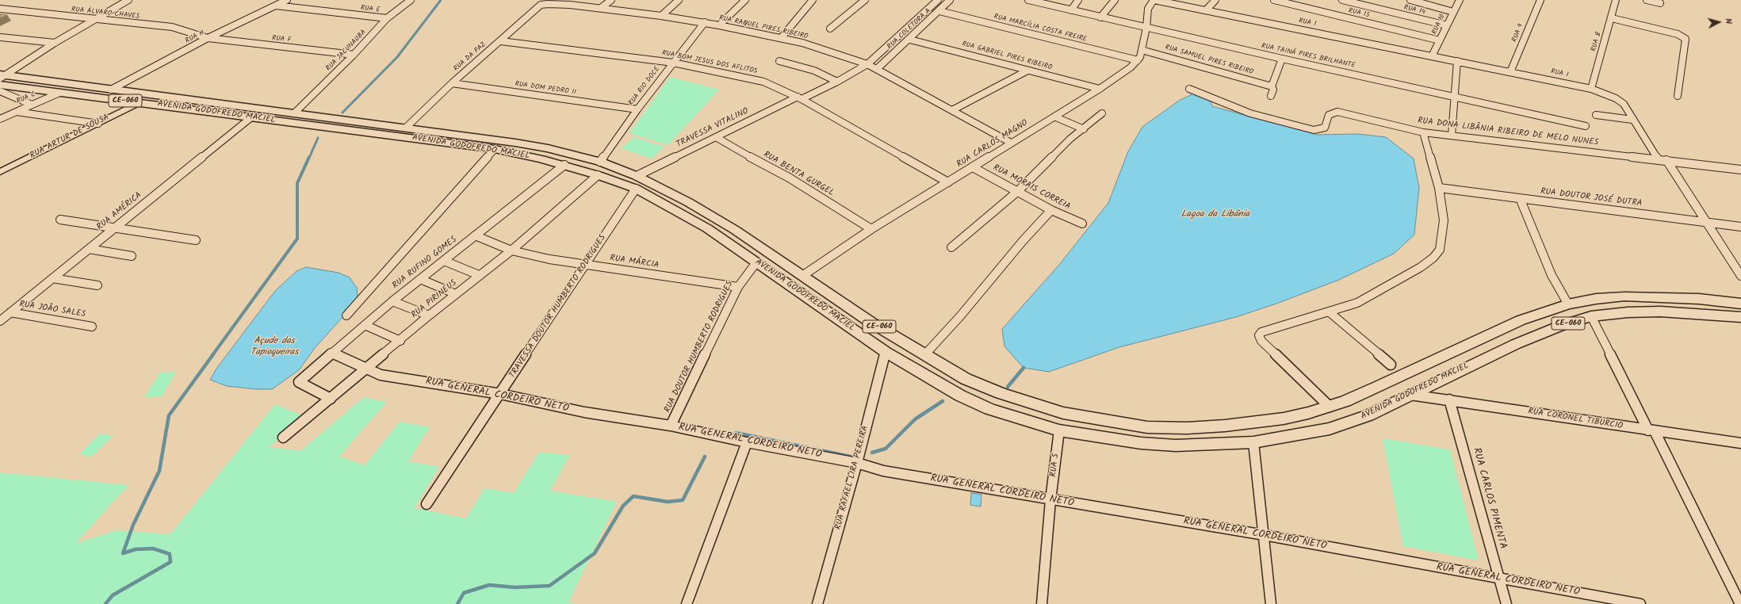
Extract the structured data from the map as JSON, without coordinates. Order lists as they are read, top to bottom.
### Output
{
  "streets": {
    "main road": ["CE-060", "AVENIDA GODOFREDO MACIEL"],
    "street": [
      "RUA E",
      "RUA 14",
      "RUA ÁLVARO CHAVES",
      "RUA 15",
      "RUA 1",
      "RUA 10",
      "RUA RAQUEL PIRES RIBEIRO",
      "RUA MARCÍLIA COSTA FREIRE",
      "RUA COLETORA A",
      "RUA 9",
      "RUA H",
      "RUA F",
      "RUA 8",
      "RUA JACUNAUBA",
      "RUA GABRIEL PIRES RIBEIRO",
      "RUA TAINÁ PIRES BRILHANTE",
      "RUA DA PAZ",
      "RUA SAMUEL PIRES RIBEIRO",
      "RUA BOM JESUS DOS AFLITOS",
      "RUA RIO DOCE",
      "RUA DOM PEDRO II",
      "RUA C",
      "TRAVESSA VITALINO",
      "RUA DONA LIBÂNIA RIBEIRO DE MELO NUNES",
      "RUA ARTUR DE SOUSA",
      "RUA CARLOS MAGNO",
      "RUA BENTA GURGEL",
      "RUA MORAIS CORREIA",
      "RUA DOUTOR JOSÉ DUTRA",
      "RUA AMÉRICA",
      "RUA MÁRCIA",
      "RUA RUFINO GOMES",
      "RUA PIRINEUS",
      "TRAVESSA DOUTOR HUMBERTO RODRIGUES",
      "RUA JOÃO SALES",
      "RUA DOUTOR HUMBERTO RODRIGUES",
      "RUA GENERAL CORDEIRO NETO",
      "RUA CORONEL TIBÚRCIO",
      "RUA 5",
      "RUA RAFAEL LIRA PEREIRA",
      "RUA CARLOS PIMENTA"
    ]
  },
  "crossings": [
    ["RUA E", "RUA H"],
    ["RUA E", "RUA JACUNAUBA"],
    ["RUA 14", "RUA 10"],
    ["RUA ÁLVARO CHAVES", "RUA H"],
    ["RUA ÁLVARO CHAVES", "RUA F"],
    ["RUA 15", "RUA 10"],
    ["RUA 1", "RUA 10"],
    ["RUA 1", "RUA 9"],
    ["RUA 1", "RUA 8"],
    ["RUA 1", "RUA CARLOS MAGNO"],
    ["RUA RAQUEL PIRES RIBEIRO", "RUA COLETORA A"],
    ["RUA RAQUEL PIRES RIBEIRO", "RUA DA PAZ"],
    ["RUA RAQUEL PIRES RIBEIRO", "RUA RIO DOCE"],
    ["RUA RAQUEL PIRES RIBEIRO", "TRAVESSA VITALINO"],
    ["RUA RAQUEL PIRES RIBEIRO", "RUA CARLOS MAGNO"],
    ["RUA MARCÍLIA COSTA FREIRE", "RUA COLETORA A"],
    ["RUA MARCÍLIA COSTA FREIRE", "RUA CARLOS MAGNO"],
    ["RUA COLETORA A", "RUA GABRIEL PIRES RIBEIRO"],
    ["RUA COLETORA A", "TRAVESSA VITALINO"],
    ["RUA H", "RUA F"],
    ["RUA H", "AVENIDA GODOFREDO MACIEL"],
    ["RUA F", "RUA JACUNAUBA"],
    ["RUA JACUNAUBA", "AVENIDA GODOFREDO MACIEL"],
    ["RUA GABRIEL PIRES RIBEIRO", "RUA CARLOS MAGNO"],
    ["RUA TAINÁ PIRES BRILHANTE", "RUA CARLOS MAGNO"],
    ["RUA DA PAZ", "RUA BOM JESUS DOS AFLITOS"],
    ["RUA DA PAZ", "RUA DOM PEDRO II"],
    ["RUA DA PAZ", "AVENIDA GODOFREDO MACIEL"],
    ["RUA SAMUEL PIRES RIBEIRO", "RUA CARLOS MAGNO"],
    ["RUA BOM JESUS DOS AFLITOS", "RUA RIO DOCE"],
    ["RUA BOM JESUS DOS AFLITOS", "TRAVESSA VITALINO"],
    ["RUA BOM JESUS DOS AFLITOS", "RUA CARLOS MAGNO"],
    ["RUA RIO DOCE", "RUA DOM PEDRO II"],
    ["RUA RIO DOCE", "AVENIDA GODOFREDO MACIEL"],
    ["RUA C", "AVENIDA GODOFREDO MACIEL"],
    ["AVENIDA GODOFREDO MACIEL", "TRAVESSA VITALINO"],
    ["AVENIDA GODOFREDO MACIEL", "RUA ARTUR DE SOUSA"],
    ["AVENIDA GODOFREDO MACIEL", "RUA CARLOS MAGNO"],
    ["AVENIDA GODOFREDO MACIEL", "RUA AMÉRICA"],
    ["AVENIDA GODOFREDO MACIEL", "RUA RUFINO GOMES"],
    ["AVENIDA GODOFREDO MACIEL", "RUA PIRINEUS"],
    ["AVENIDA GODOFREDO MACIEL", "TRAVESSA DOUTOR HUMBERTO RODRIGUES"],
    ["AVENIDA GODOFREDO MACIEL", "RUA DOUTOR HUMBERTO RODRIGUES"],
    ["AVENIDA GODOFREDO MACIEL", "RUA CORONEL TIBÚRCIO"],
    ["AVENIDA GODOFREDO MACIEL", "RUA 5"],
    ["AVENIDA GODOFREDO MACIEL", "RUA RAFAEL LIRA PEREIRA"],
    ["TRAVESSA VITALINO", "RUA BENTA GURGEL"],
    ["RUA CARLOS MAGNO", "RUA BENTA GURGEL"],
    ["RUA CARLOS MAGNO", "RUA MORAIS CORREIA"],
    ["RUA AMÉRICA", "RUA JOÃO SALES"],
    ["RUA MÁRCIA", "RUA RUFINO GOMES"],
    ["RUA MÁRCIA", "RUA PIRINEUS"],
    ["RUA MÁRCIA", "TRAVESSA DOUTOR HUMBERTO RODRIGUES"],
    ["RUA MÁRCIA", "RUA DOUTOR HUMBERTO RODRIGUES"],
    ["RUA RUFINO GOMES", "RUA PIRINEUS"],
    ["RUA RUFINO GOMES", "RUA GENERAL CORDEIRO NETO"],
    ["RUA PIRINEUS", "RUA GENERAL CORDEIRO NETO"],
    ["TRAVESSA DOUTOR HUMBERTO RODRIGUES", "RUA GENERAL CORDEIRO NETO"],
    ["RUA DOUTOR HUMBERTO RODRIGUES", "RUA GENERAL CORDEIRO NETO"],
    ["RUA GENERAL CORDEIRO NETO", "RUA 5"],
    ["RUA GENERAL CORDEIRO NETO", "RUA RAFAEL LIRA PEREIRA"],
    ["RUA GENERAL CORDEIRO NETO", "RUA CARLOS PIMENTA"],
    ["RUA CORONEL TIBÚRCIO", "RUA CARLOS PIMENTA"]
  ],
  "water": ["Lagoa da Libânia", "Açude das Tapioqueiras"],
  "north": "right"
}
